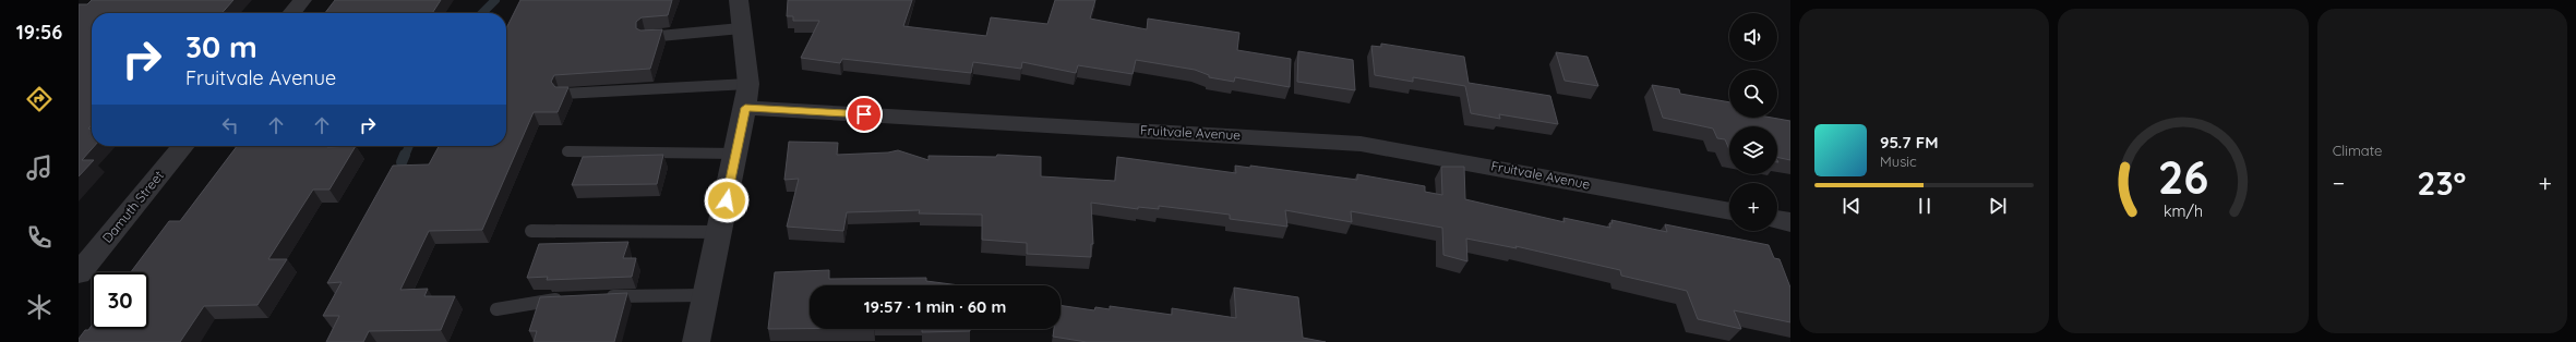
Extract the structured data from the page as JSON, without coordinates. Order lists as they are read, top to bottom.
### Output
{
  "streets": {
    "street": ["Fruitvale Avenue", "Damuth Street"]
  },
  "page": {
    "tabs": "19:56",
    "tile": "Climate",
    "map_buttons": "+",
    "turn": ["30 m", "Fruitvale Avenue"],
    "song": ["95.7 FM", "Music"],
    "heat": ["−", "23°", "+"],
    "limit": "30",
    "trip": "19:57 · 1 min · 60 m",
    "gauge": ["26", "km/h"]
  }
}
